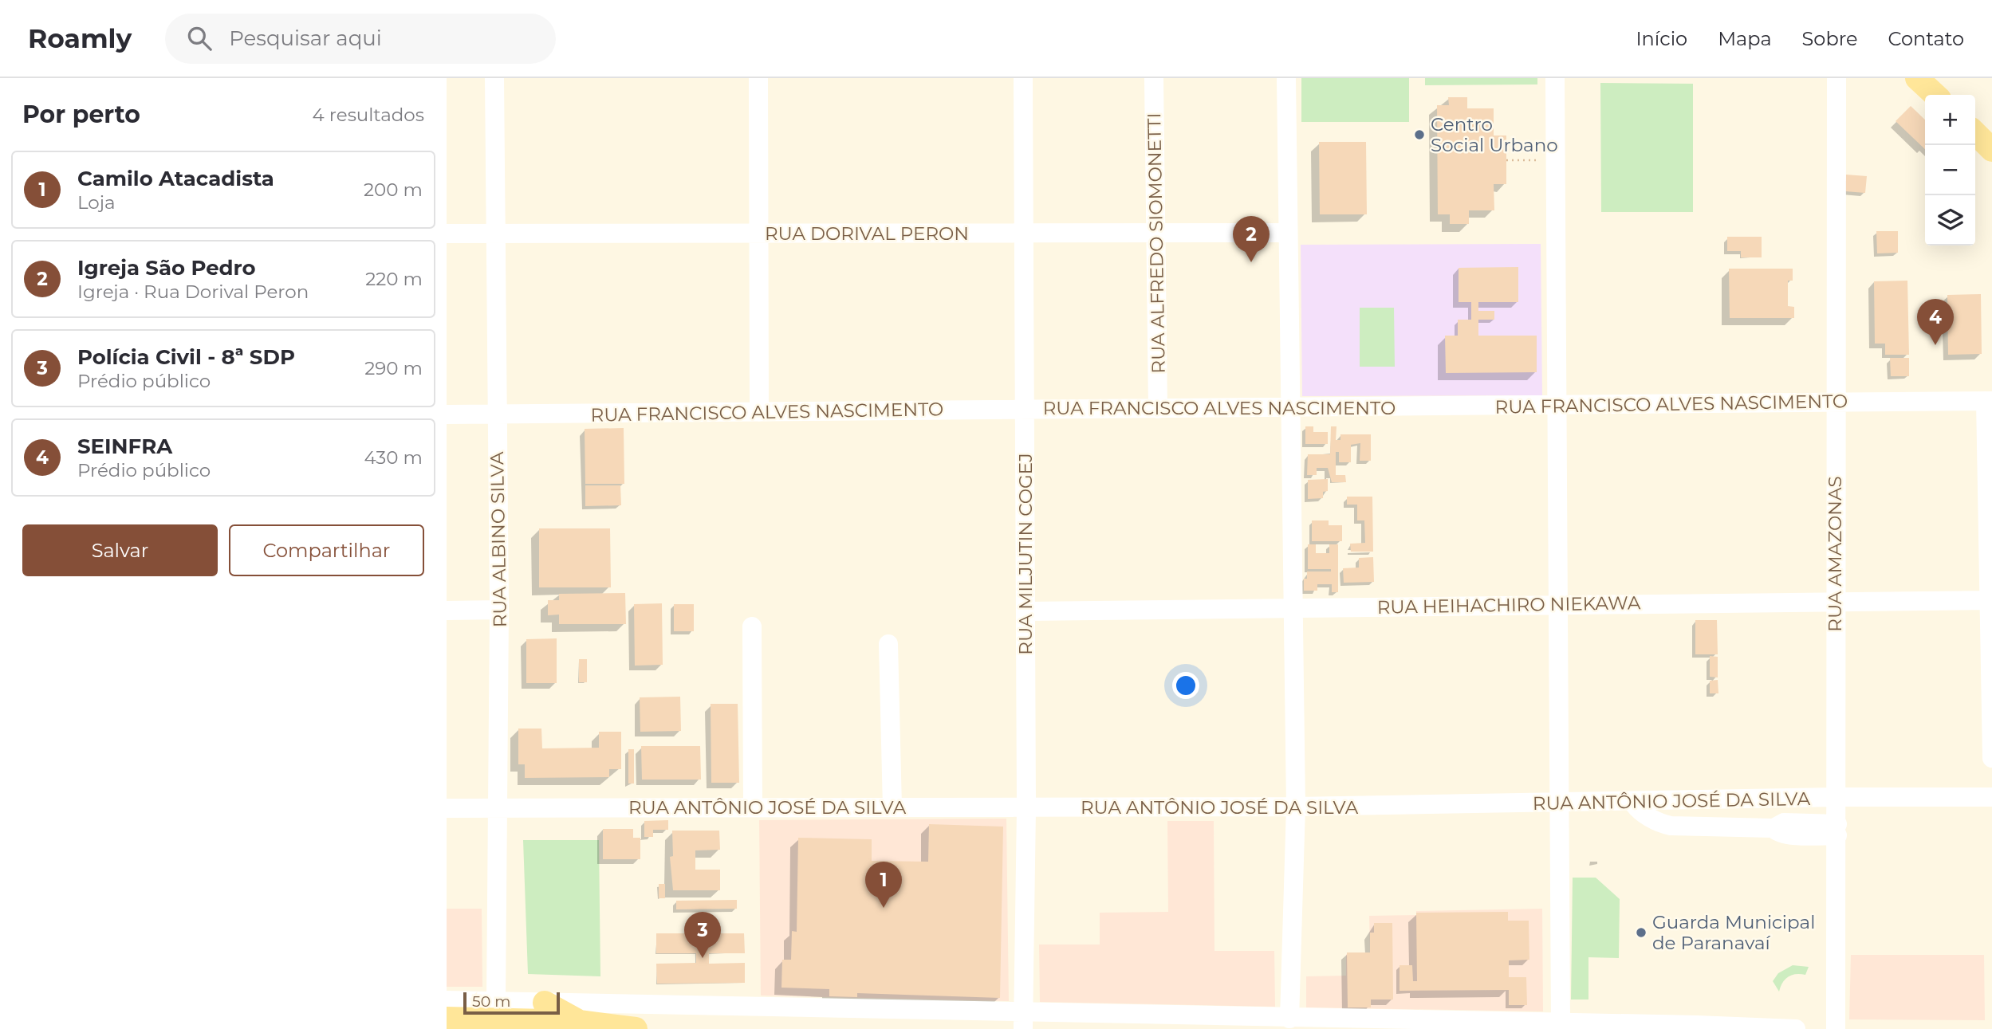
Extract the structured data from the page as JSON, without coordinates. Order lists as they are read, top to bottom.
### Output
{
  "streets": {
    "street": [
      "RUA DORIVAL PERON",
      "RUA ALFREDO SIOMONETTI",
      "RUA FRANCISCO ALVES NASCIMENTO",
      "RUA ALBINO SILVA",
      "RUA MILJUTIN COGEJ",
      "RUA AMAZONAS",
      "RUA HEIHACHIRO NIEKAWA",
      "RUA ANTÔNIO JOSÉ DA SILVA"
    ]
  },
  "crossings": [
    ["RUA DORIVAL PERON", "RUA ALFREDO SIOMONETTI"],
    ["RUA DORIVAL PERON", "RUA ALBINO SILVA"],
    ["RUA DORIVAL PERON", "RUA MILJUTIN COGEJ"],
    ["RUA ALFREDO SIOMONETTI", "RUA FRANCISCO ALVES NASCIMENTO"],
    ["RUA FRANCISCO ALVES NASCIMENTO", "RUA ALBINO SILVA"],
    ["RUA FRANCISCO ALVES NASCIMENTO", "RUA MILJUTIN COGEJ"],
    ["RUA FRANCISCO ALVES NASCIMENTO", "RUA AMAZONAS"],
    ["RUA ALBINO SILVA", "RUA ANTÔNIO JOSÉ DA SILVA"],
    ["RUA MILJUTIN COGEJ", "RUA HEIHACHIRO NIEKAWA"],
    ["RUA MILJUTIN COGEJ", "RUA ANTÔNIO JOSÉ DA SILVA"],
    ["RUA AMAZONAS", "RUA HEIHACHIRO NIEKAWA"],
    ["RUA AMAZONAS", "RUA ANTÔNIO JOSÉ DA SILVA"]
  ],
  "places": ["Centro Social Urbano", "Guarda Municipal de Paranavaí"],
  "scale_bar": "50 m",
  "page": {
    "header": "Roamly",
    "search": "Pesquisar aqui",
    "nav": [
      "Início",
      "Mapa",
      "Sobre",
      "Contato"
    ],
    "heading": ["Por perto", "4 resultados"],
    "map_buttons": ["+", "−"],
    "list": [
      {
        "mark": "1",
        "name": "Camilo Atacadista",
        "note": "Loja",
        "value": "200 m"
      },
      {
        "mark": "2",
        "name": "Igreja São Pedro",
        "note": "Igreja · Rua Dorival Peron",
        "value": "220 m"
      },
      {
        "mark": "3",
        "name": "Polícia Civil - 8ª SDP",
        "note": "Prédio público",
        "value": "290 m"
      },
      {
        "mark": "4",
        "name": "SEINFRA",
        "note": "Prédio público",
        "value": "430 m"
      }
    ],
    "pins": [
      "2",
      "4",
      "1",
      "3"
    ],
    "buttons": ["Salvar", "Compartilhar"],
    "scale": "50 m"
  }
}
